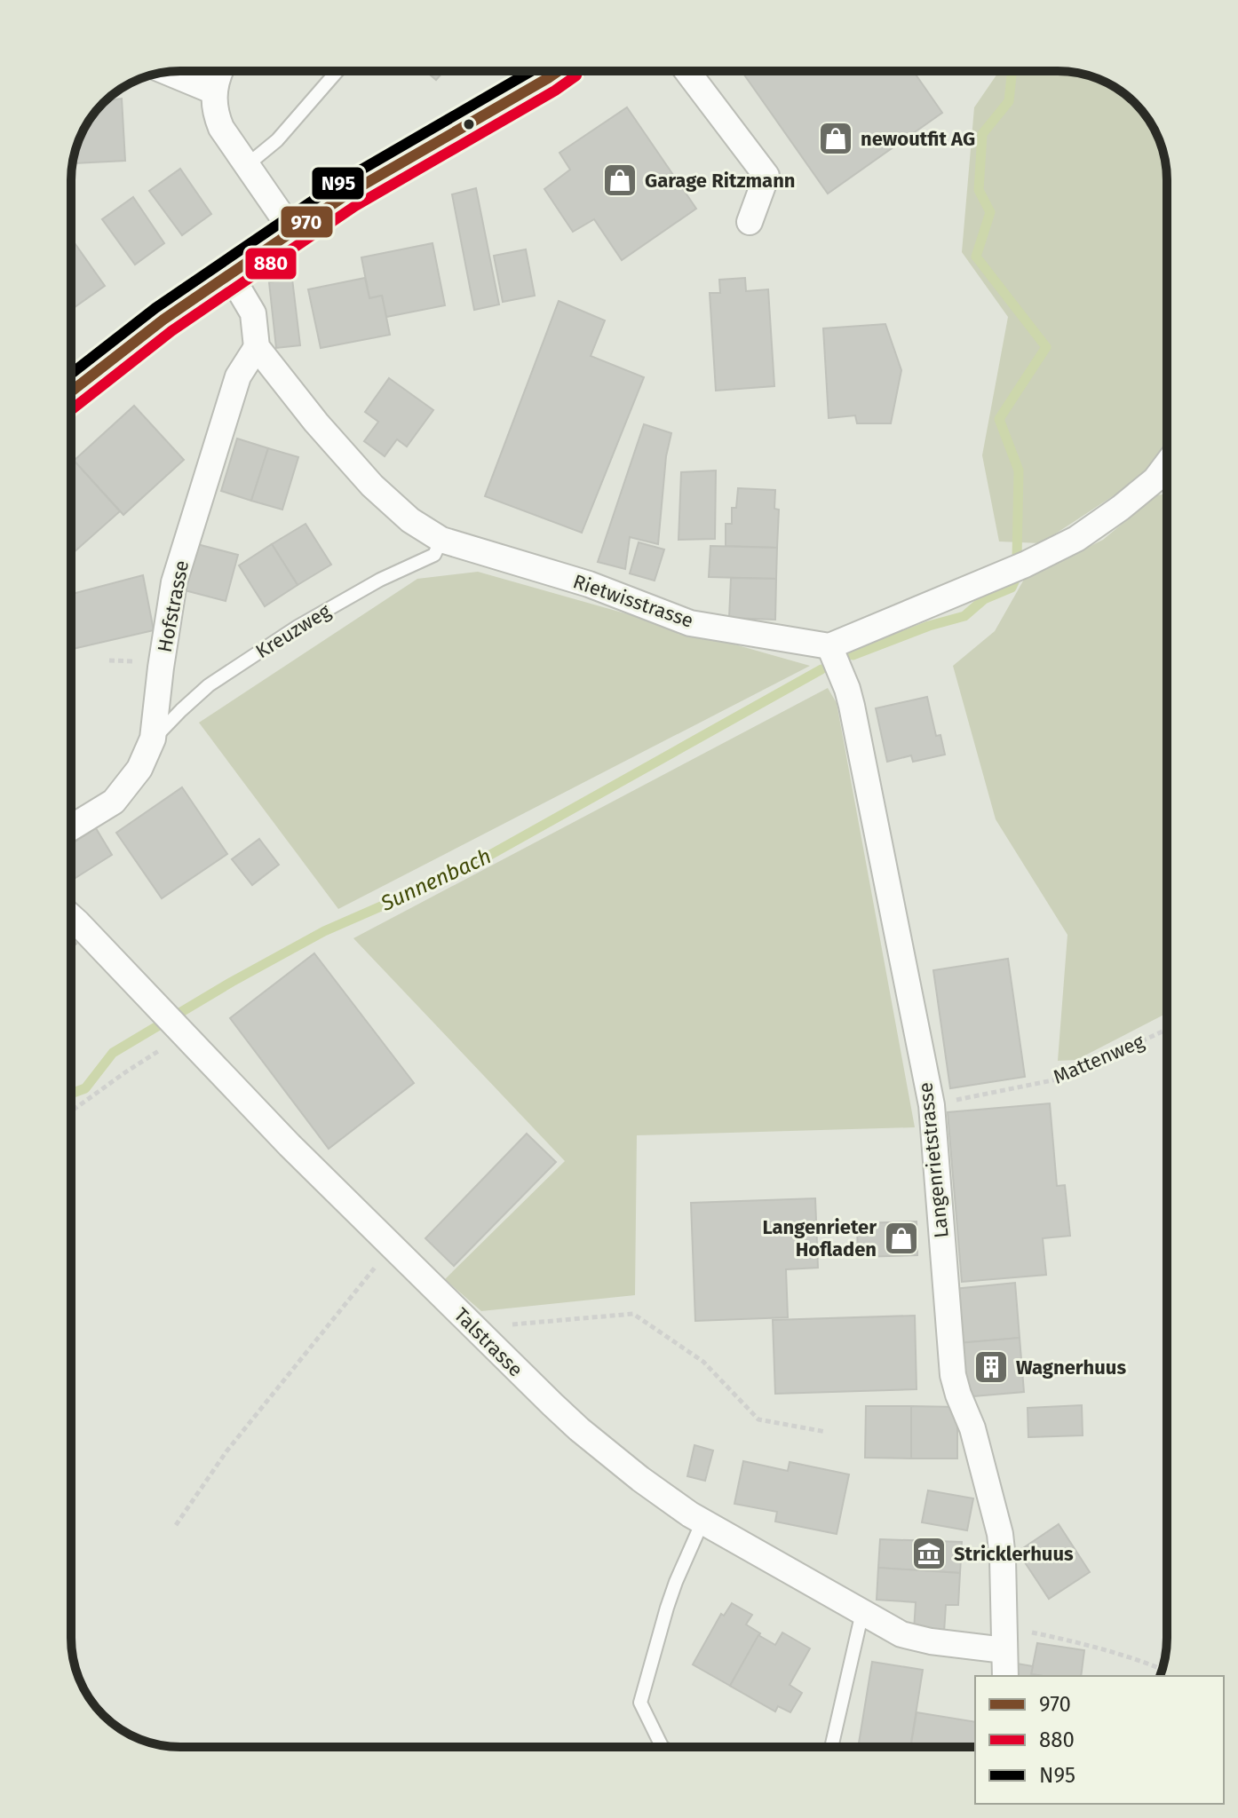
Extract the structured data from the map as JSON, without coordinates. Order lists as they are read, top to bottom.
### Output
{
  "streets": {
    "street": [
      "Rietwisstrasse",
      "Hofstrasse",
      "Langenrietstrasse",
      "Talstrasse"
    ],
    "lane": ["Kreuzweg"],
    "path": ["Mattenweg"]
  },
  "crossings": [
    ["Rietwisstrasse", "Hofstrasse"],
    ["Rietwisstrasse", "Kreuzweg"],
    ["Rietwisstrasse", "Langenrietstrasse"],
    ["Hofstrasse", "Kreuzweg"],
    ["Mattenweg", "Langenrietstrasse"],
    ["Langenrietstrasse", "Talstrasse"]
  ],
  "water": ["Sunnenbach"],
  "places": {
    "shop": ["newoutfit AG", "Garage Ritzmann", "Langenrieter Hofladen"],
    "building": ["Wagnerhuus"],
    "museum": ["Stricklerhuus"]
  },
  "lines": ["transit line 970", "transit line N95", "transit line 880"],
  "legend": ["970", "880", "N95"]
}
